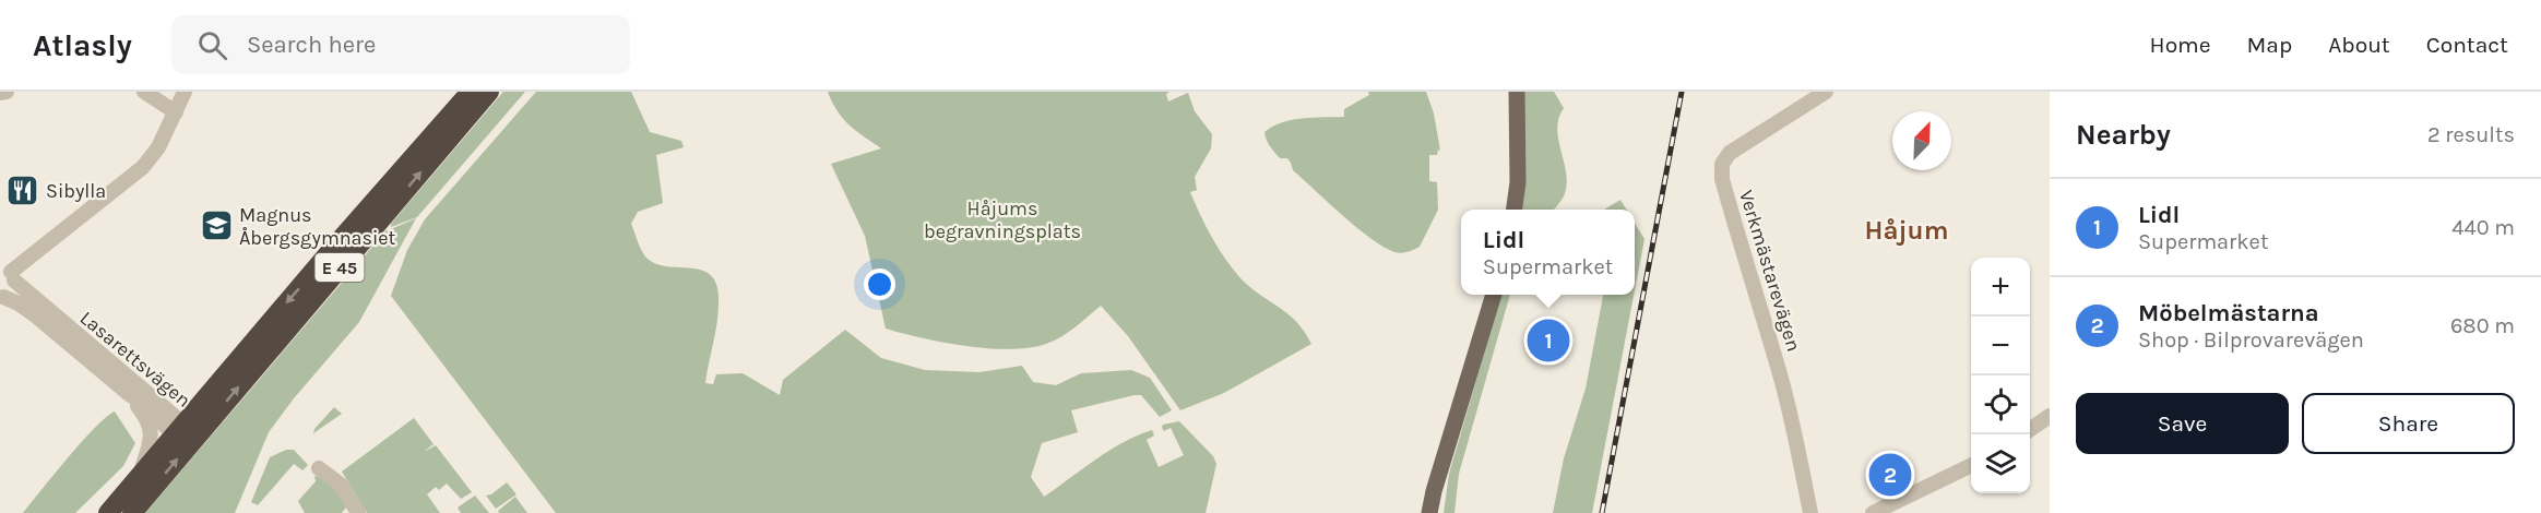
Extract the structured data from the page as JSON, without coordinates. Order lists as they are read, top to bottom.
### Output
{
  "streets": {
    "highway": ["E 45"],
    "street": ["Verkmästarevägen", "Lasarettsvägen"]
  },
  "crossings": [
    ["E 45", "Lasarettsvägen"]
  ],
  "districts": ["Håjum"],
  "parks": ["Håjums begravningsplats"],
  "places": {
    "restaurant": ["Sibylla"],
    "school or university": ["Magnus Åbergsgymnasiet"]
  },
  "north": "top right",
  "page": {
    "header": "Atlasly",
    "search": "Search here",
    "nav": [
      "Home",
      "Map",
      "About",
      "Contact"
    ],
    "heading": ["Nearby", "2 results"],
    "list": [
      {
        "mark": "1",
        "name": "Lidl",
        "note": "Supermarket",
        "value": "440 m"
      },
      {
        "mark": "2",
        "name": "Möbelmästarna",
        "note": "Shop · Bilprovarevägen",
        "value": "680 m"
      }
    ],
    "popup": ["Lidl", "Supermarket"],
    "map_buttons": ["+", "−"],
    "pins": ["1", "2"],
    "buttons": ["Save", "Share"]
  }
}
